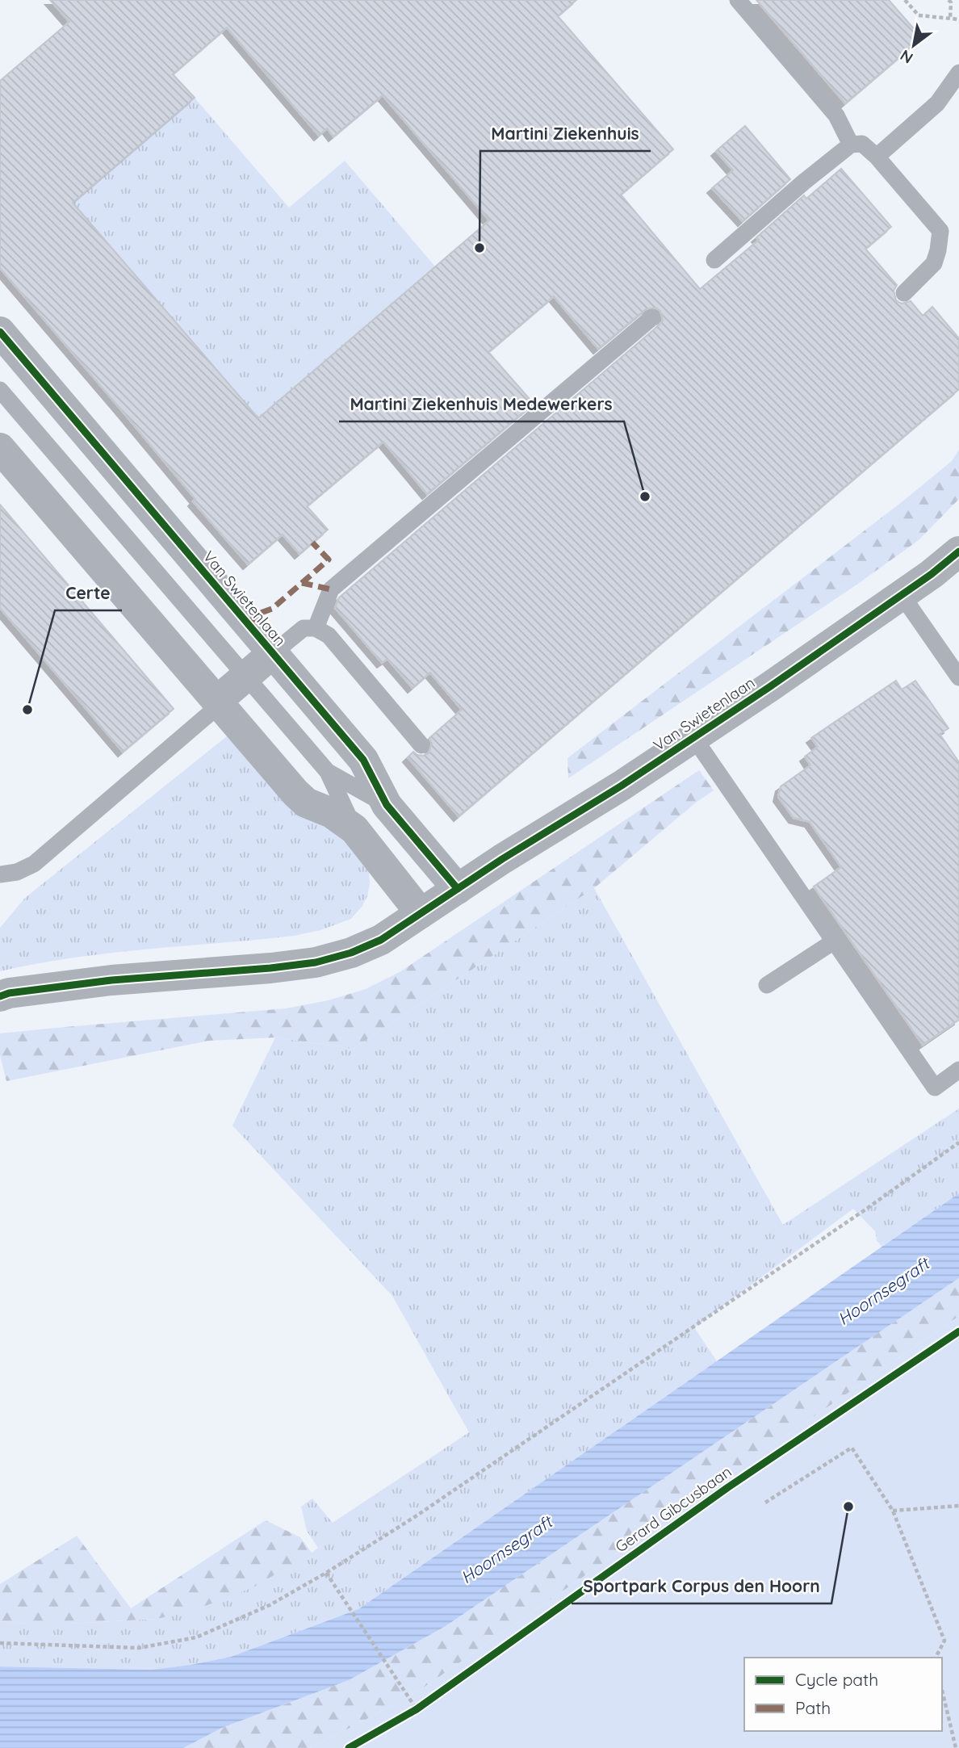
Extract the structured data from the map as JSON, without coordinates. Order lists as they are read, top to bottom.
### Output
{
  "streets": {
    "street": ["Van Swietenlaan"],
    "cycle path": ["Gerard Gibcusbaan"]
  },
  "water": ["Hoornsegraft"],
  "places": [
    "Martini Ziekenhuis",
    "Martini Ziekenhuis Medewerkers",
    "Certe",
    "Sportpark Corpus den Hoorn"
  ],
  "legend": ["Cycle path", "Path"],
  "north": "bottom left"
}
